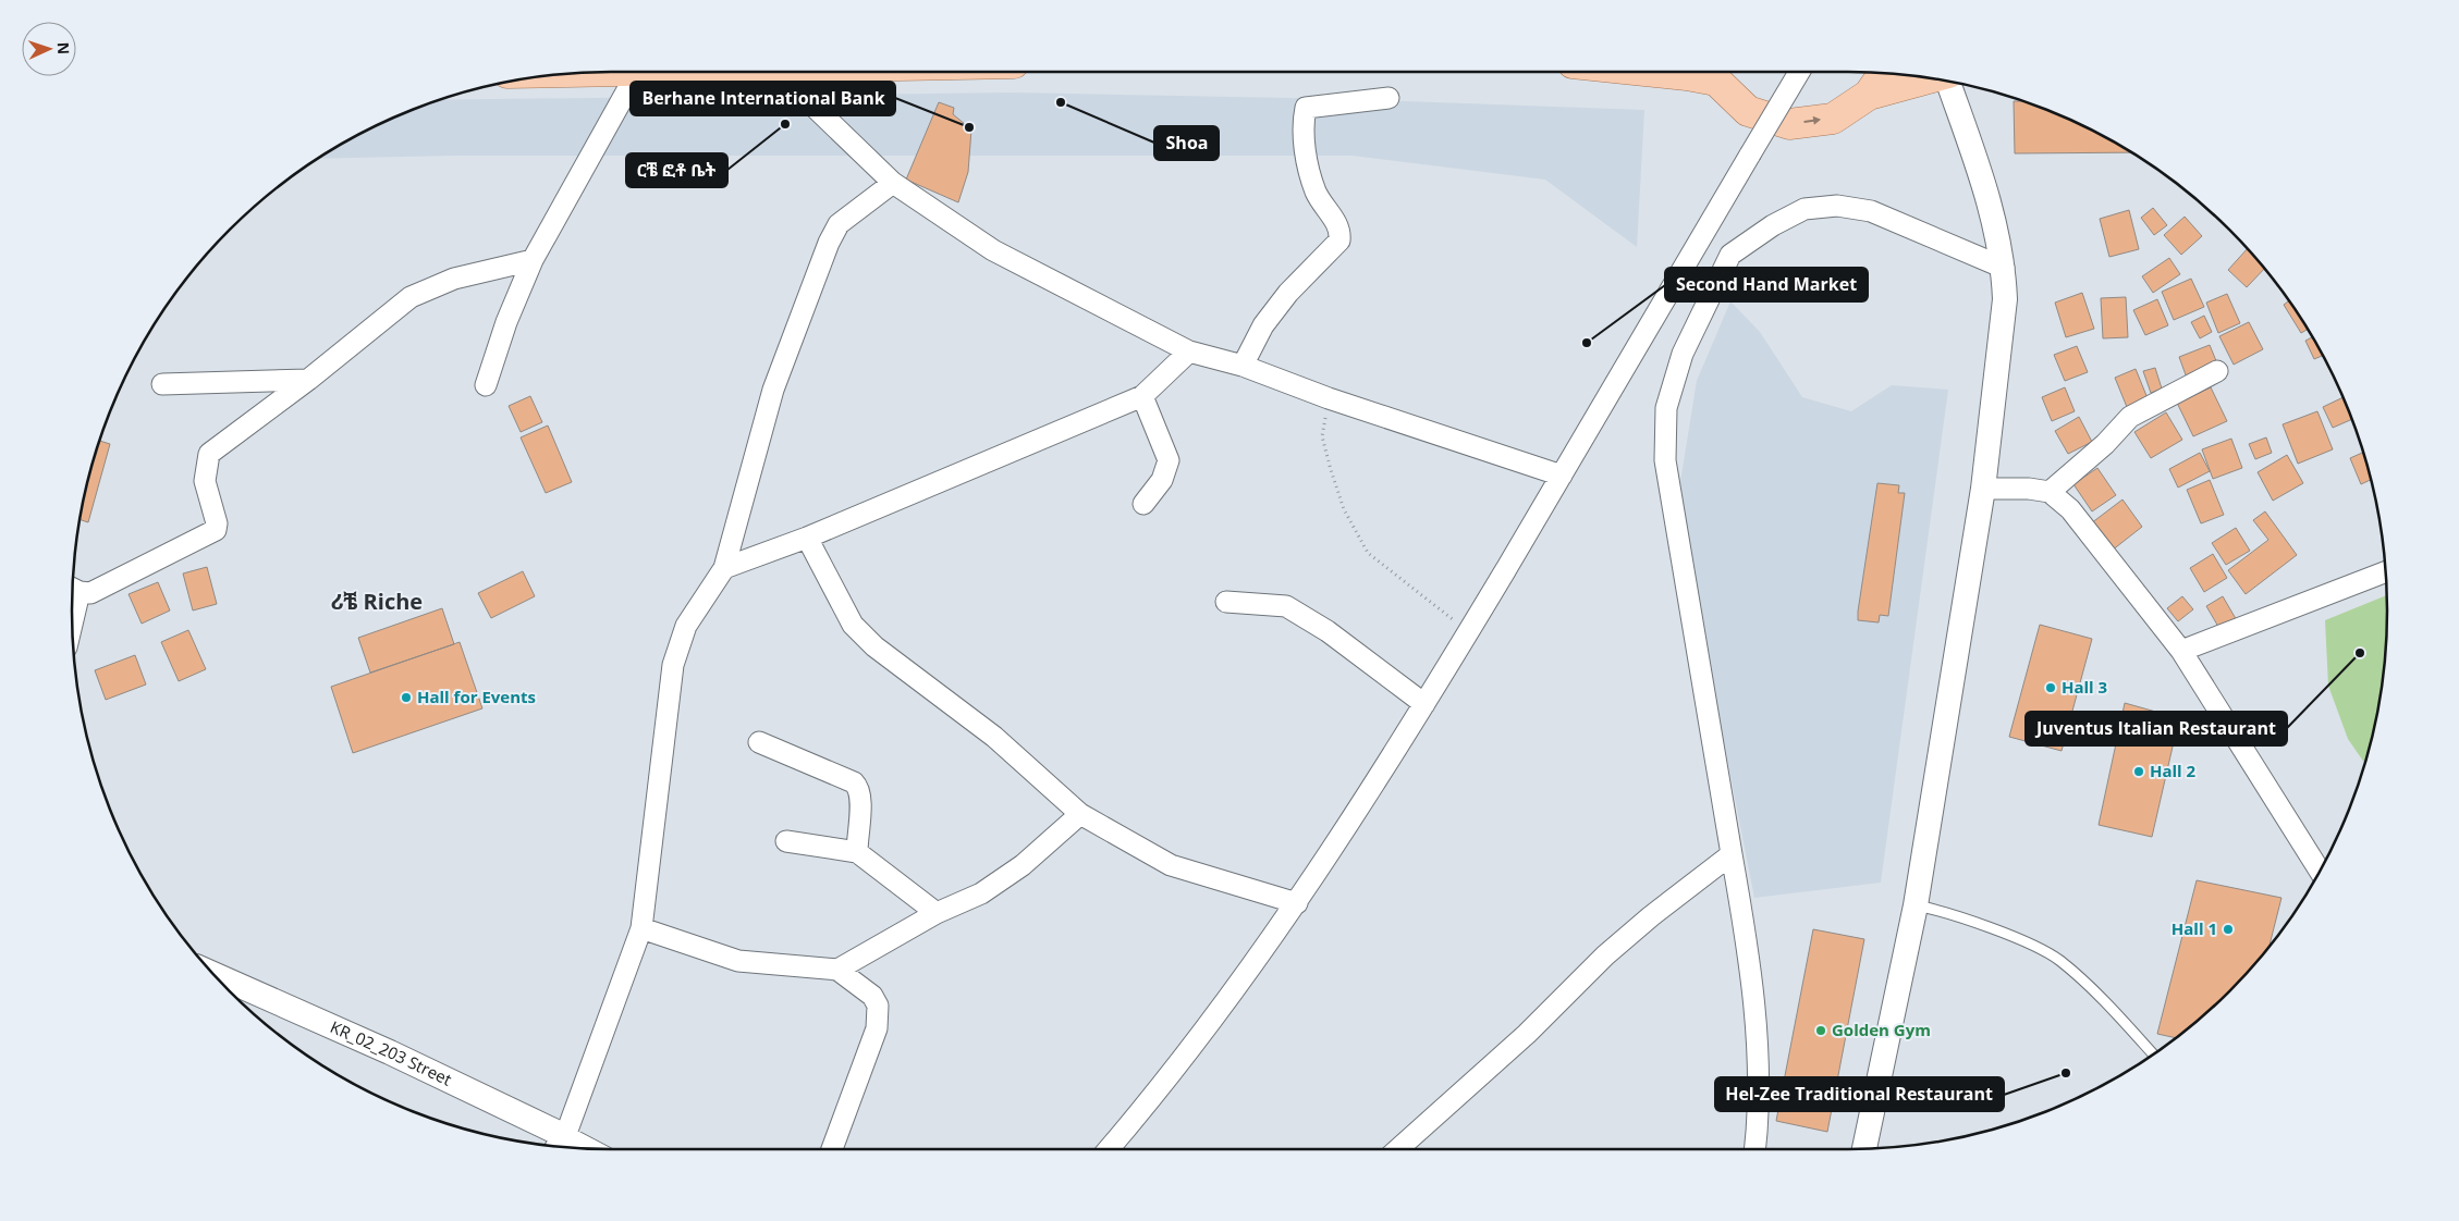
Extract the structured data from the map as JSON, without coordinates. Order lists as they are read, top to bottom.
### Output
{
  "streets": {
    "street": ["KR_02_203 Street"]
  },
  "districts": ["ሪቼ Riche"],
  "places": [
    "Shoa",
    "ርቼ ፎቶ ቤት",
    "Berhane International Bank",
    "Second Hand Market",
    "Juventus Italian Restaurant",
    "Hall 3",
    "Hall for Events",
    "Hall 2",
    "Hall 1",
    "Golden Gym",
    "Hel-Zee Traditional Restaurant"
  ],
  "north": "right"
}
